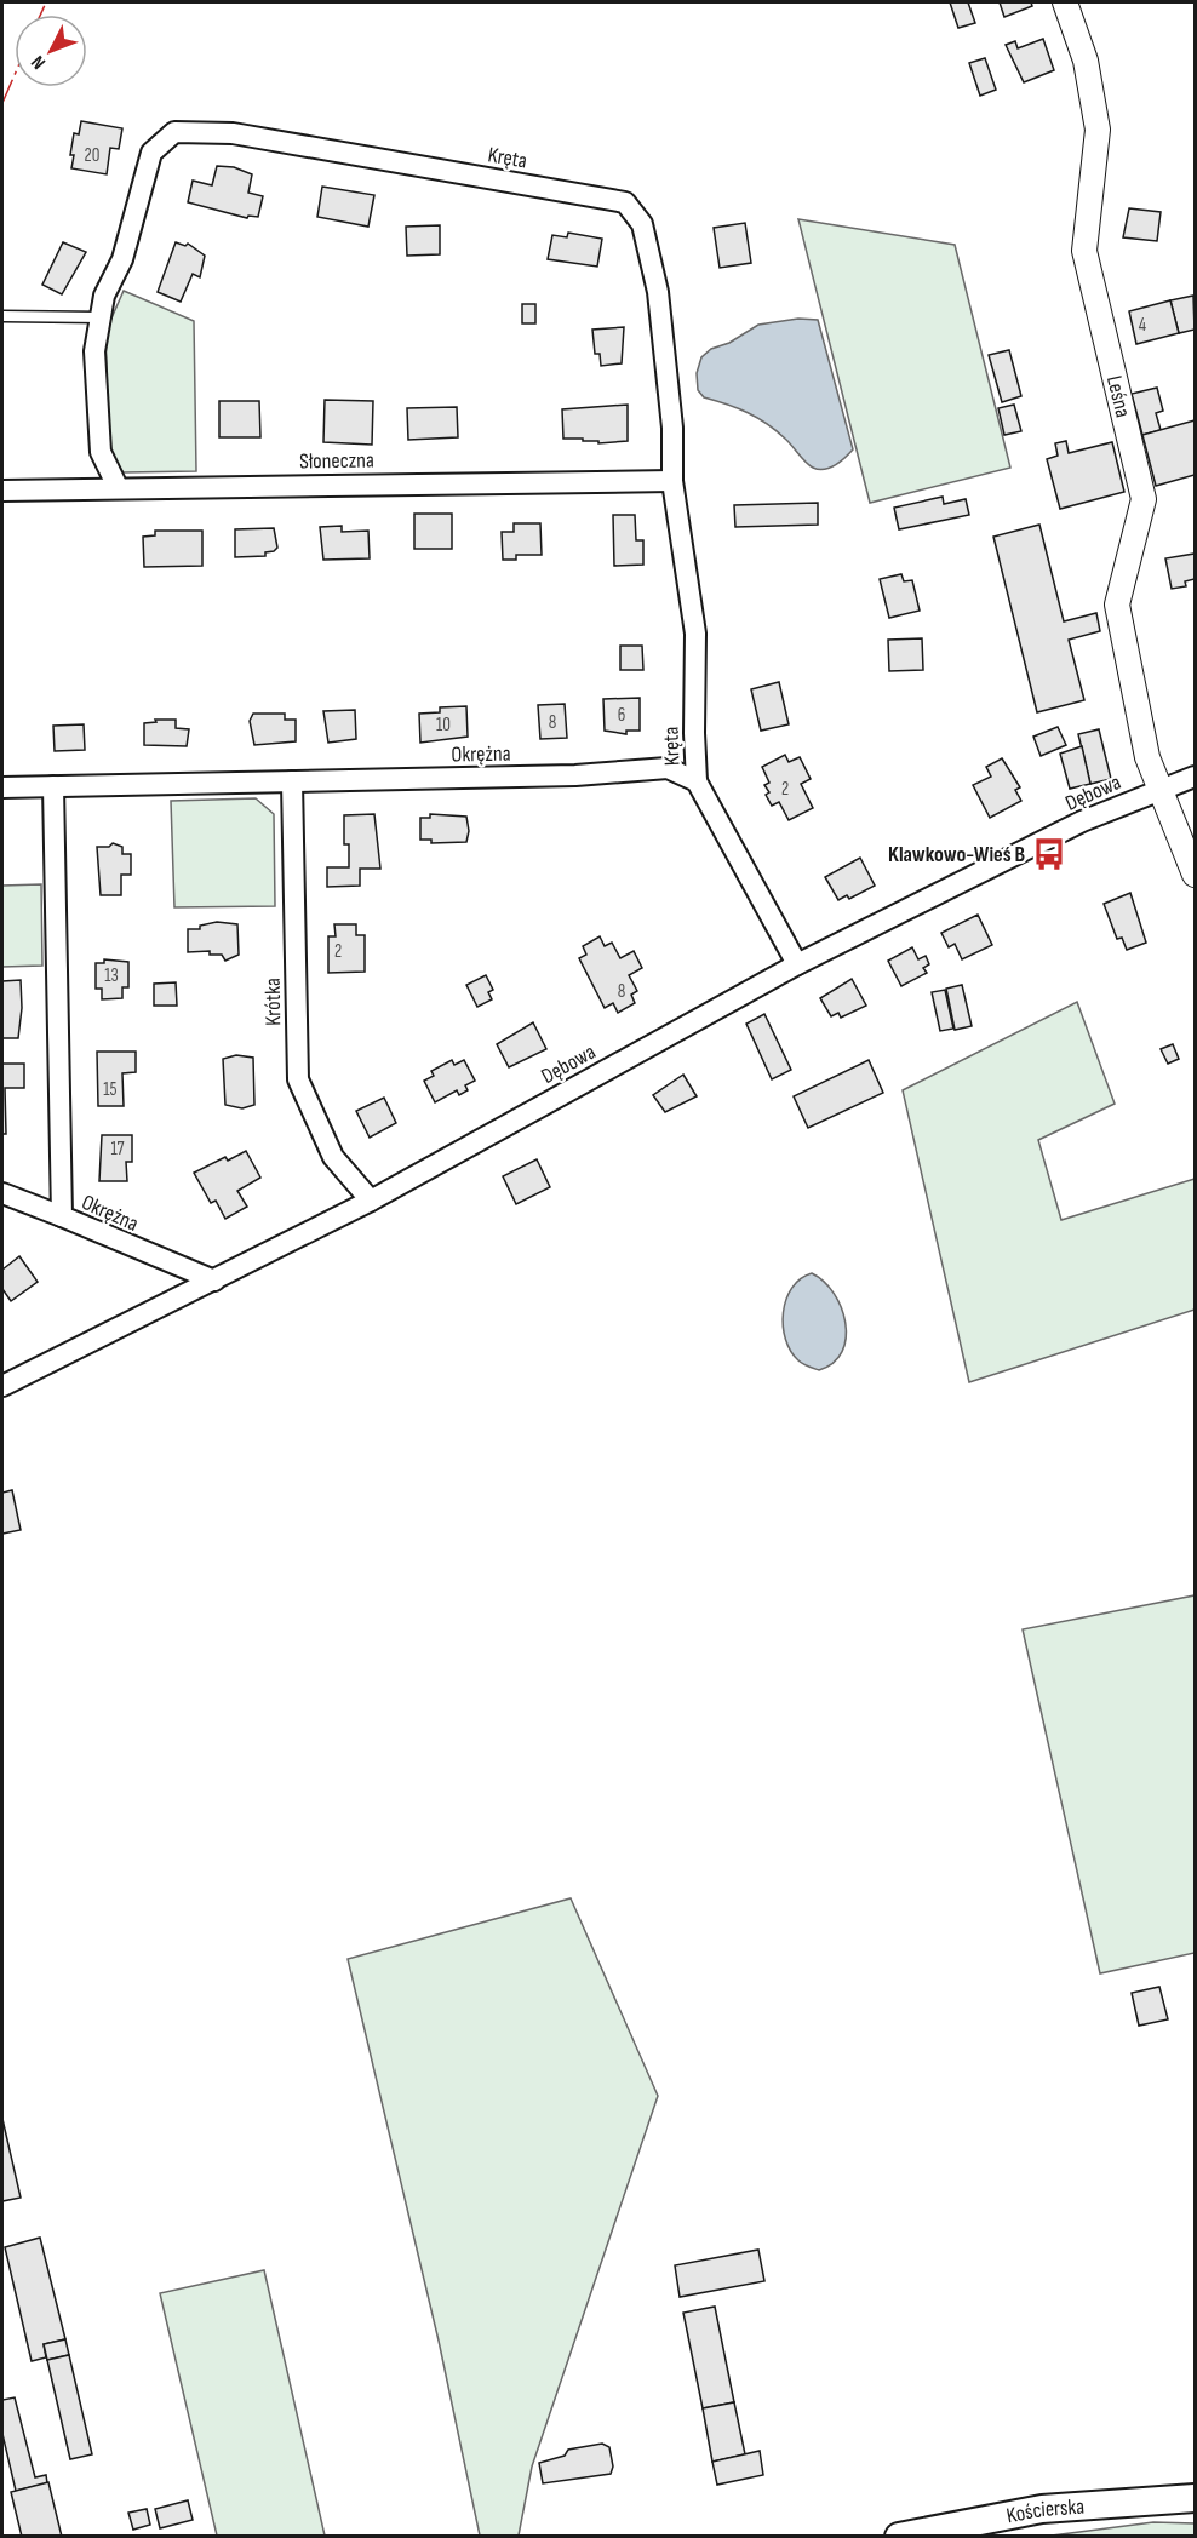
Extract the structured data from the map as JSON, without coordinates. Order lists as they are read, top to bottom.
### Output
{
  "streets": {
    "main road": ["Kościerska"],
    "street": [
      "Kręta",
      "Leśna",
      "Słoneczna",
      "Okrężna",
      "Dębowa",
      "Krótka"
    ]
  },
  "crossings": [
    ["Kręta", "Słoneczna"],
    ["Kręta", "Okrężna"],
    ["Leśna", "Dębowa"],
    ["Okrężna", "Dębowa"],
    ["Okrężna", "Krótka"],
    ["Dębowa", "Krótka"]
  ],
  "places": {
    "bus stop": ["Klawkowo-Wieś B"]
  },
  "house_numbers": [
    "20",
    "4",
    "6",
    "8",
    "10",
    "2",
    "2",
    "13",
    "8",
    "15",
    "17"
  ],
  "north": "bottom left"
}
